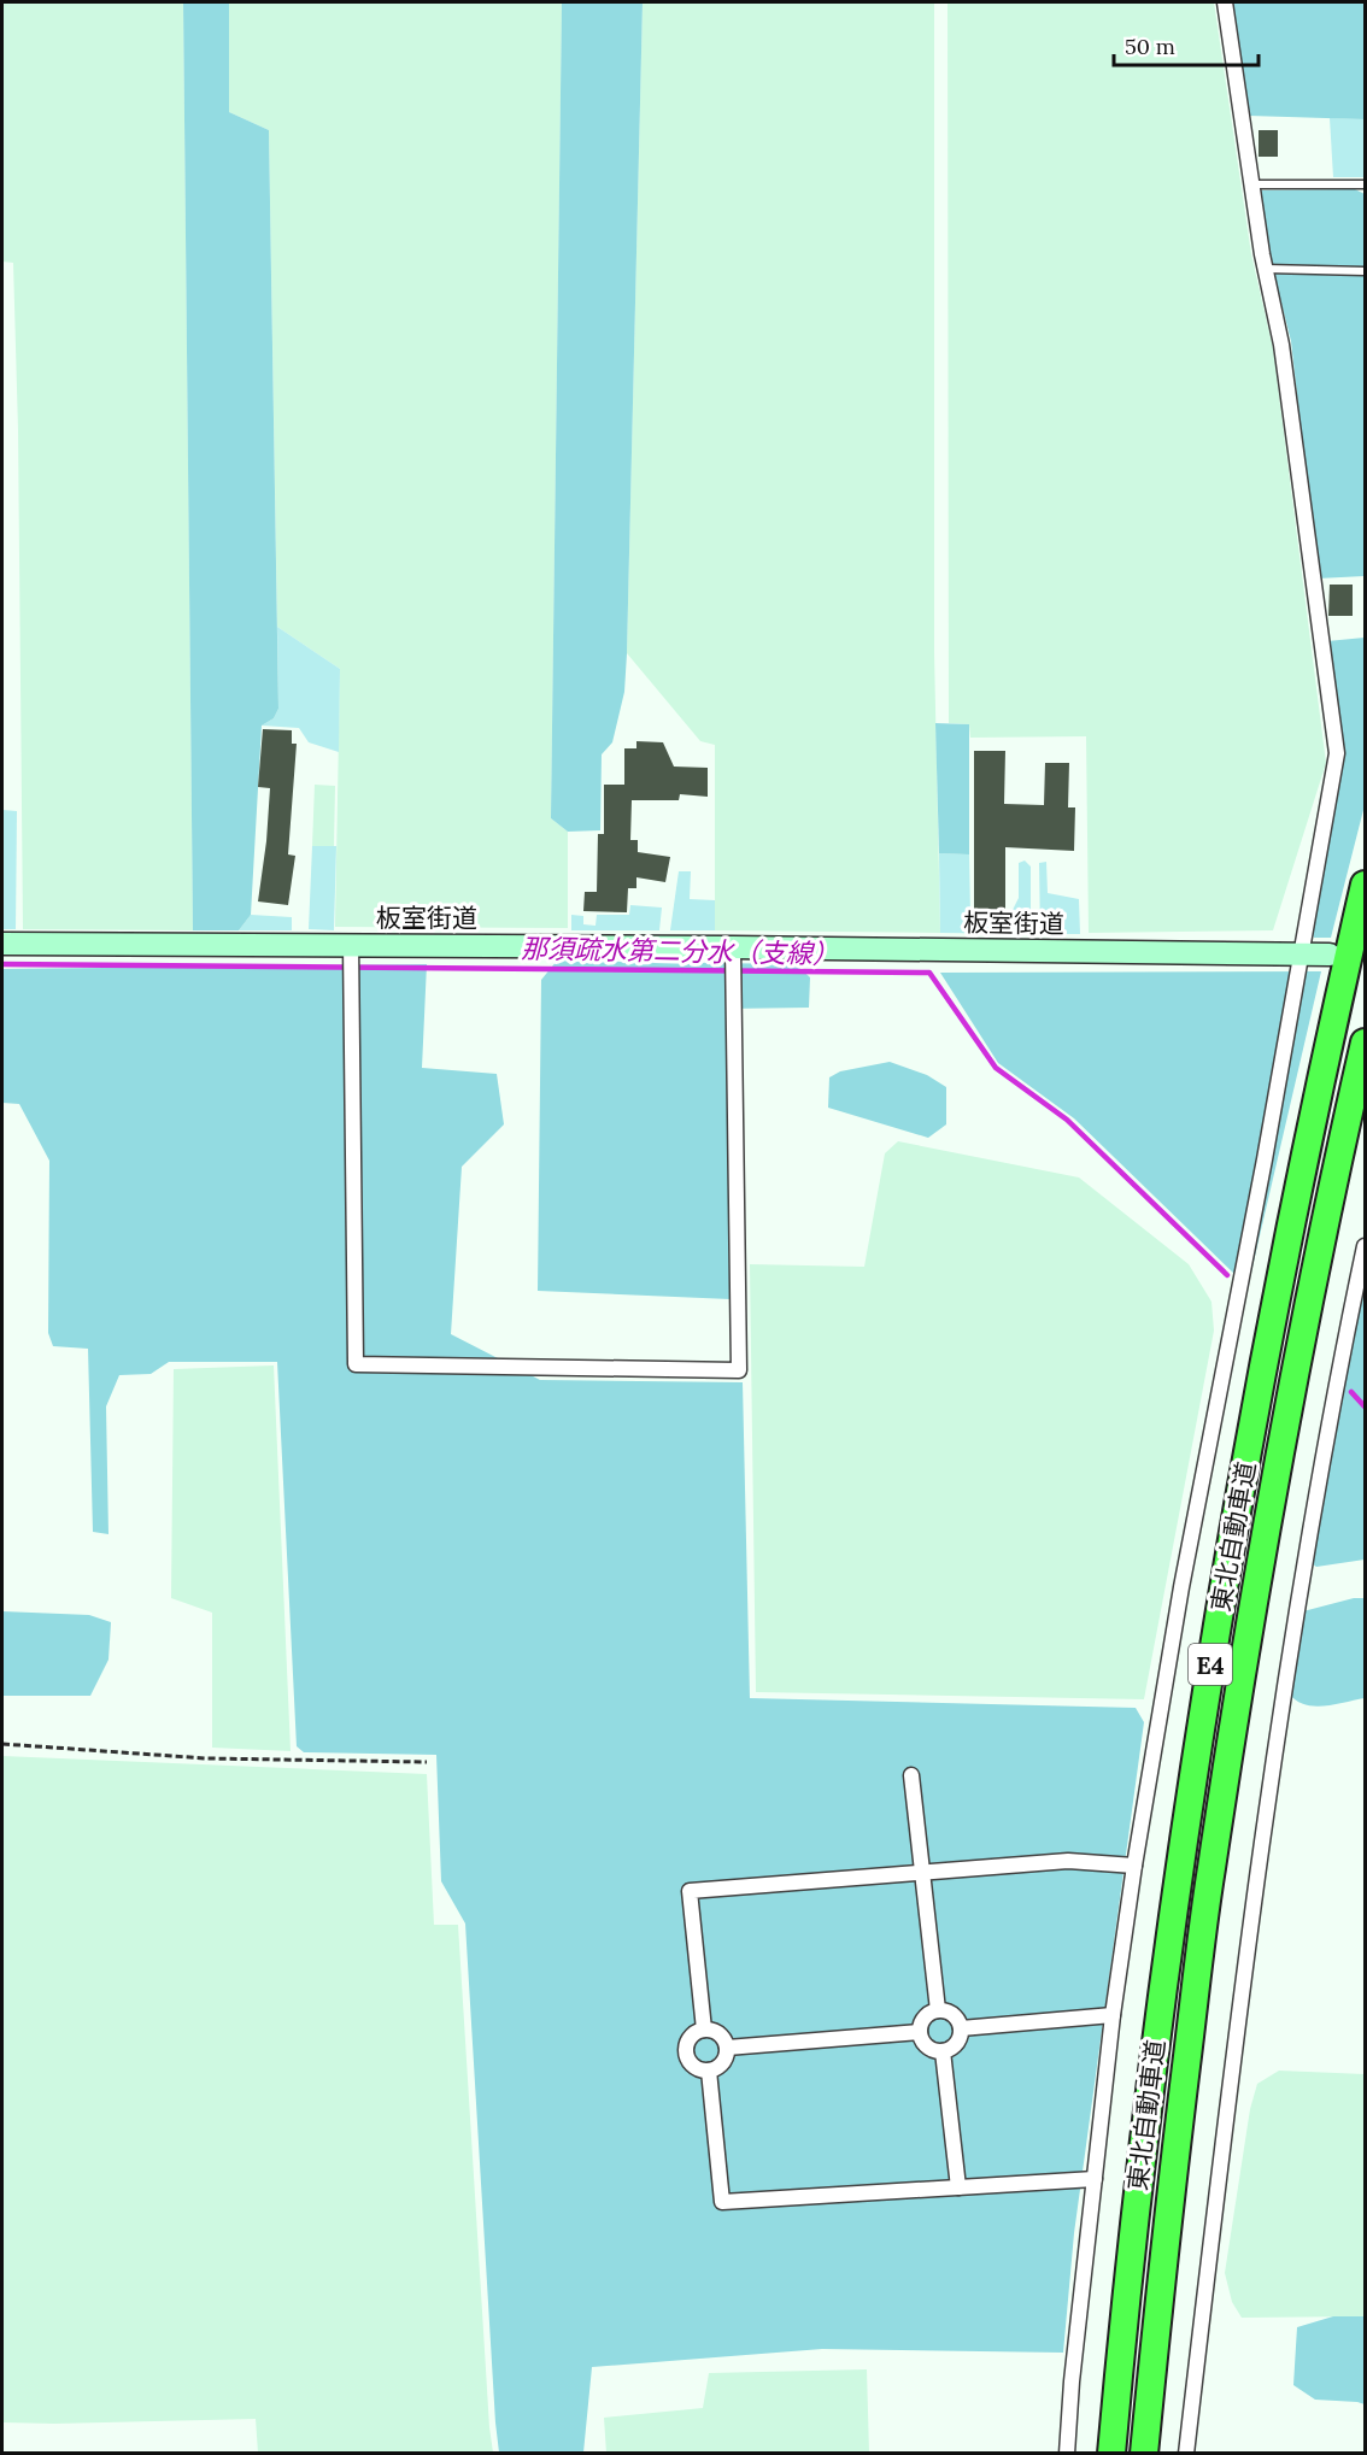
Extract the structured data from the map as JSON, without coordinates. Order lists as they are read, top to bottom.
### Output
{
  "streets": {
    "highway": ["東北自動車道", "E4"],
    "main road": ["板室街道"]
  },
  "water": ["那須疏水第二分水（支線）"],
  "scale_bar": "50 m"
}
